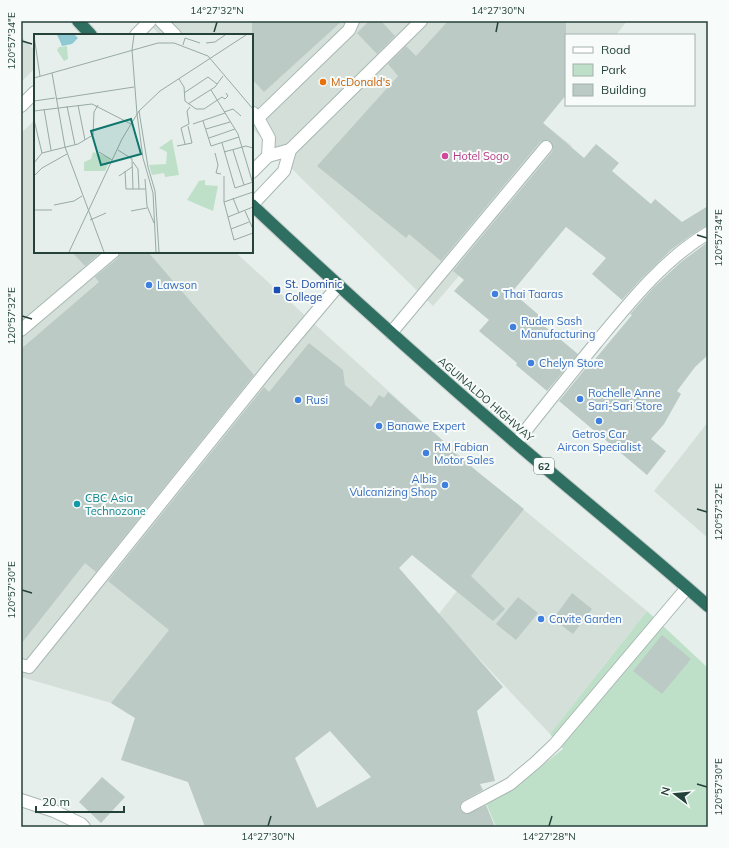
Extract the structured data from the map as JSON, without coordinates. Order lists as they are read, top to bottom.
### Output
{
  "streets": {
    "highway": ["AGUINALDO HIGHWAY", "62"]
  },
  "places": {
    "other": [
      "McDonald's",
      "Hotel Sogo",
      "Lawson",
      "Thai Taaras",
      "Ruden Sash Manufacturing",
      "Chelyn Store",
      "Rochelle Anne Sari-Sari Store",
      "Rusi",
      "Getros Car Aircon Specialist",
      "Banawe Expert",
      "RM Fabian Motor Sales",
      "Albis Vulcanizing Shop",
      "CBC Asia Technozone",
      "Cavite Garden"
    ],
    "transit": ["St. Dominic College"]
  },
  "legend": ["Road", "Park", "Building"],
  "scale_bar": "20 m",
  "north": "left",
  "coordinates": [
    "14°27'32\"N",
    "14°27'30\"N",
    "120°57'34\"E",
    "120°57'32\"E",
    "120°57'30\"E",
    "14°27'28\"N"
  ]
}
